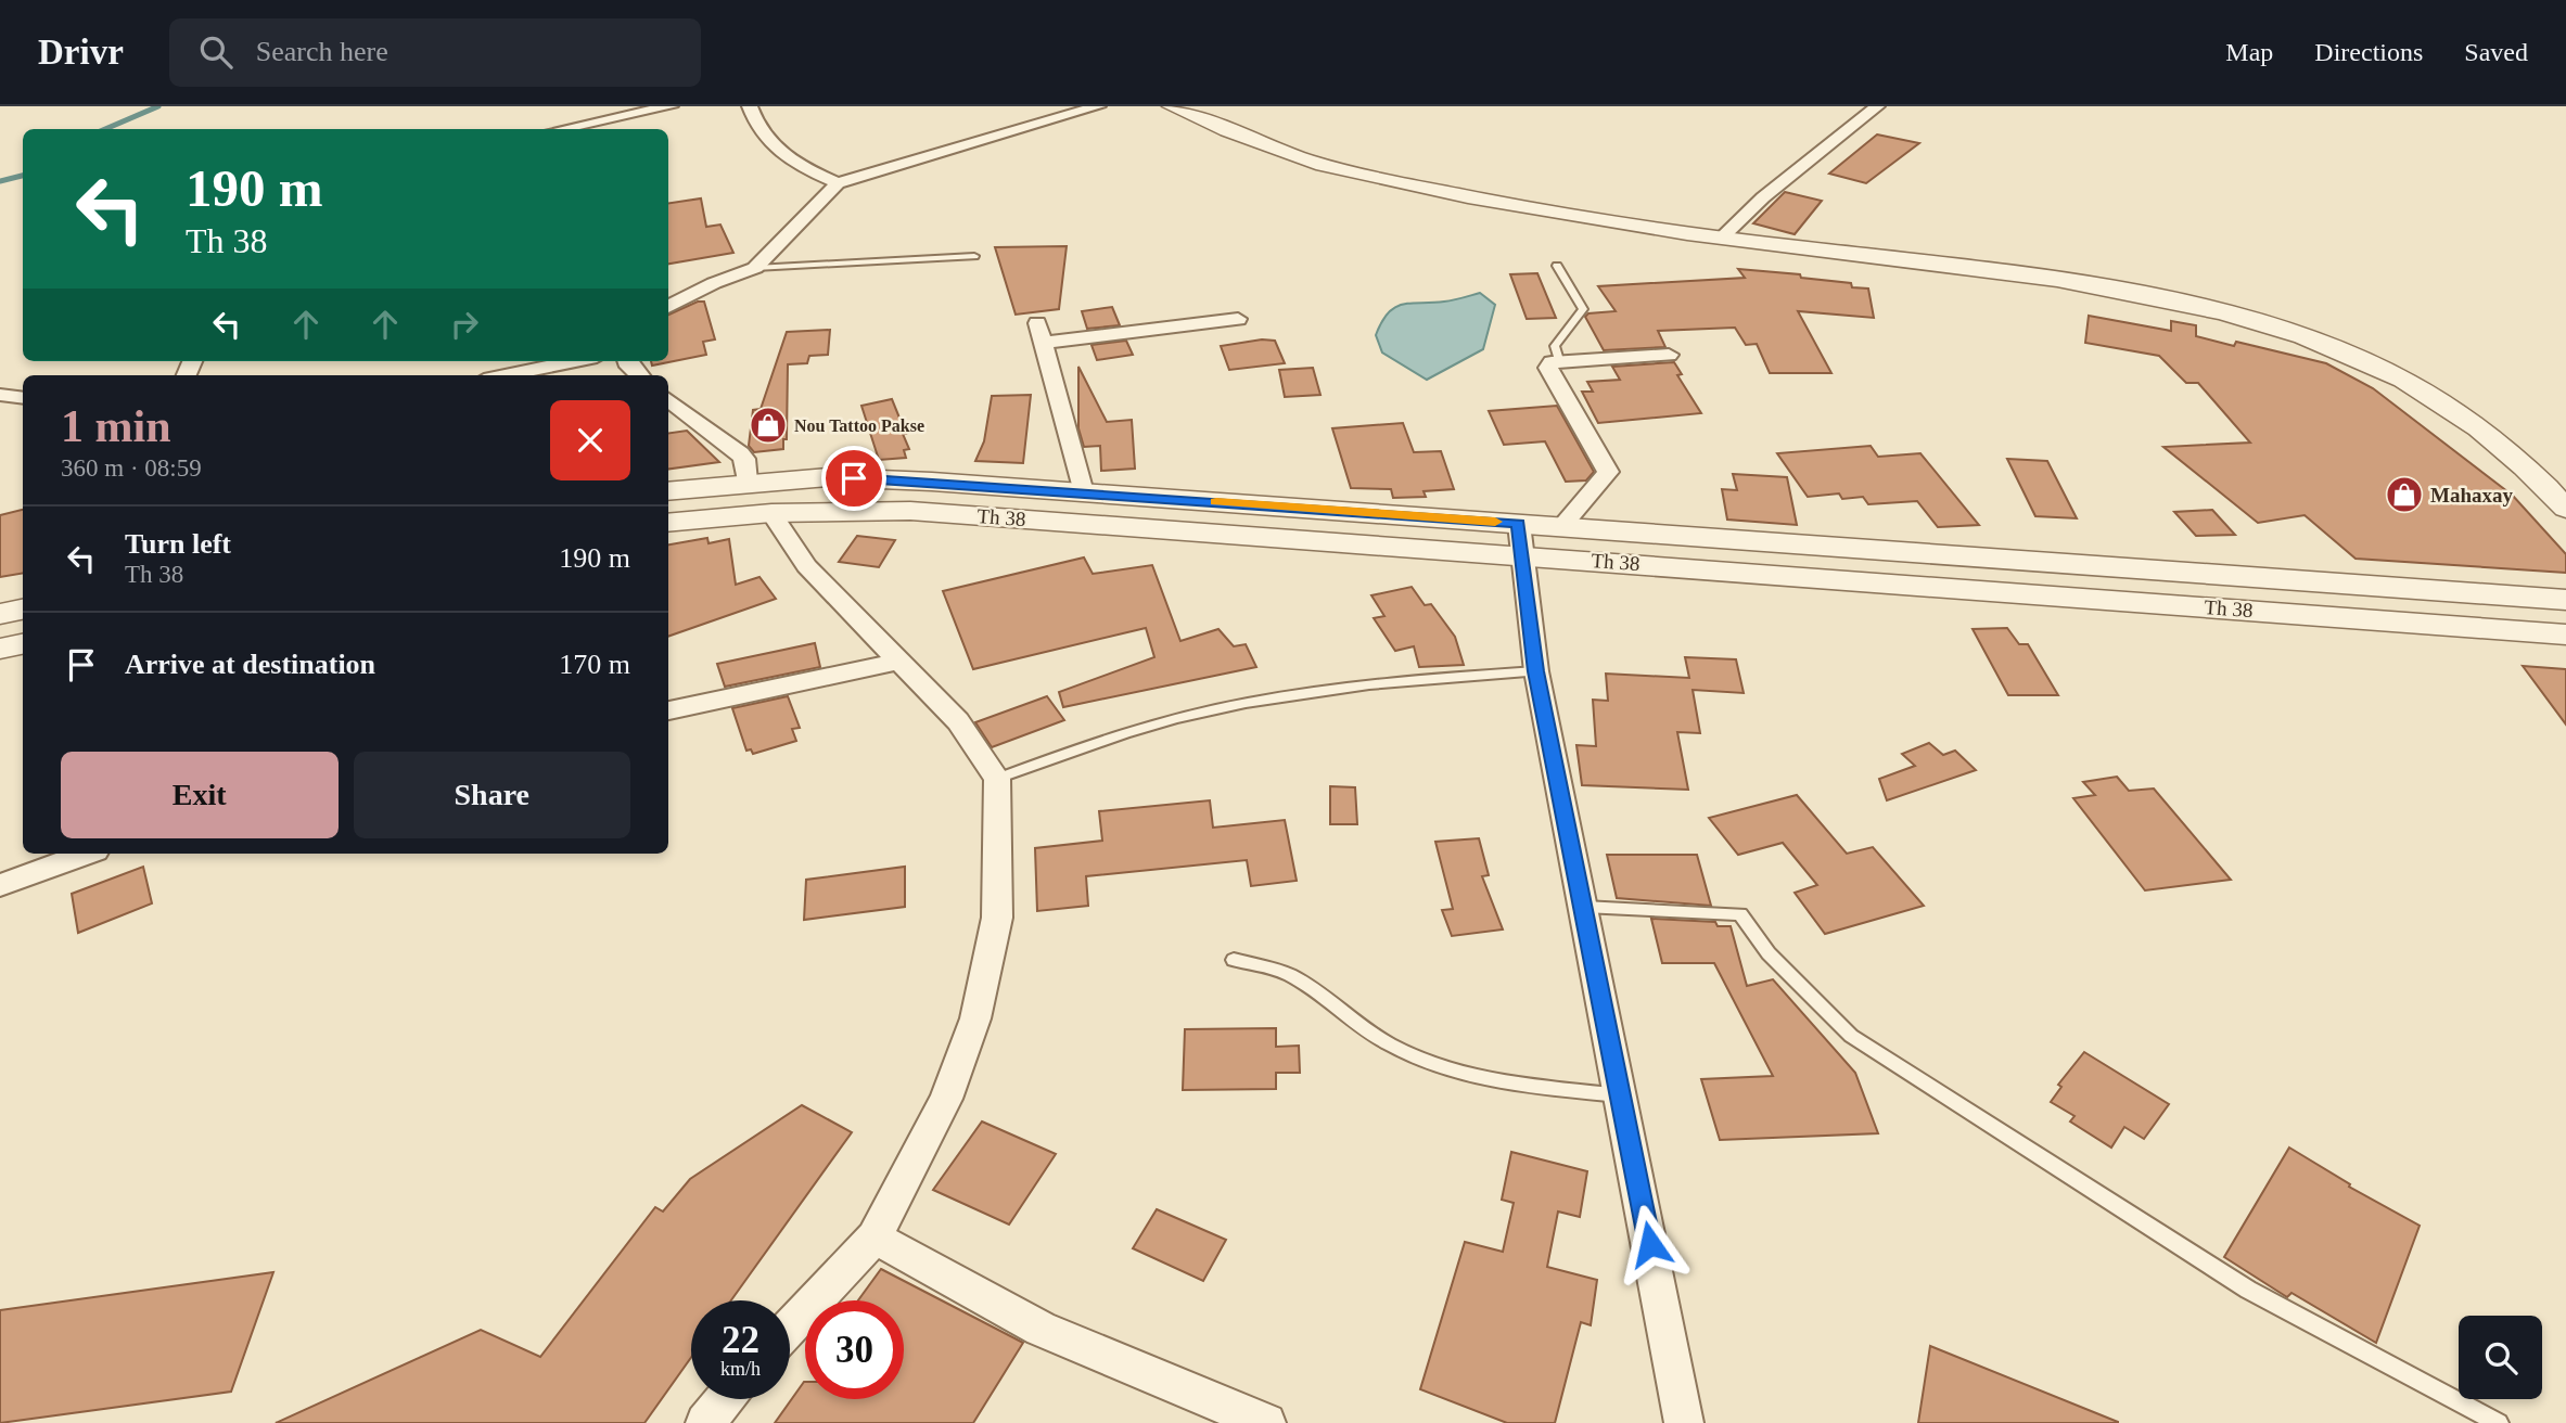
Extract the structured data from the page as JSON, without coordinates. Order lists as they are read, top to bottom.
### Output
{
  "streets": {
    "street": ["Th 38"]
  },
  "places": {
    "shop": ["Nou Tattoo Pakse", "Mahaxay"]
  },
  "page": {
    "header": "Drivr",
    "search": "Search here",
    "nav": ["Map", "Directions", "Saved"],
    "turn": ["190 m", "Th 38"],
    "heading": ["1 min", "360 m · 08:59"],
    "list": [
      {
        "name": "Turn left",
        "note": "Th 38",
        "value": "190 m"
      },
      {
        "name": "Arrive at destination",
        "value": "170 m"
      }
    ],
    "buttons": ["Exit", "Share"],
    "speed": "22 km/h",
    "limit": "30"
  }
}
